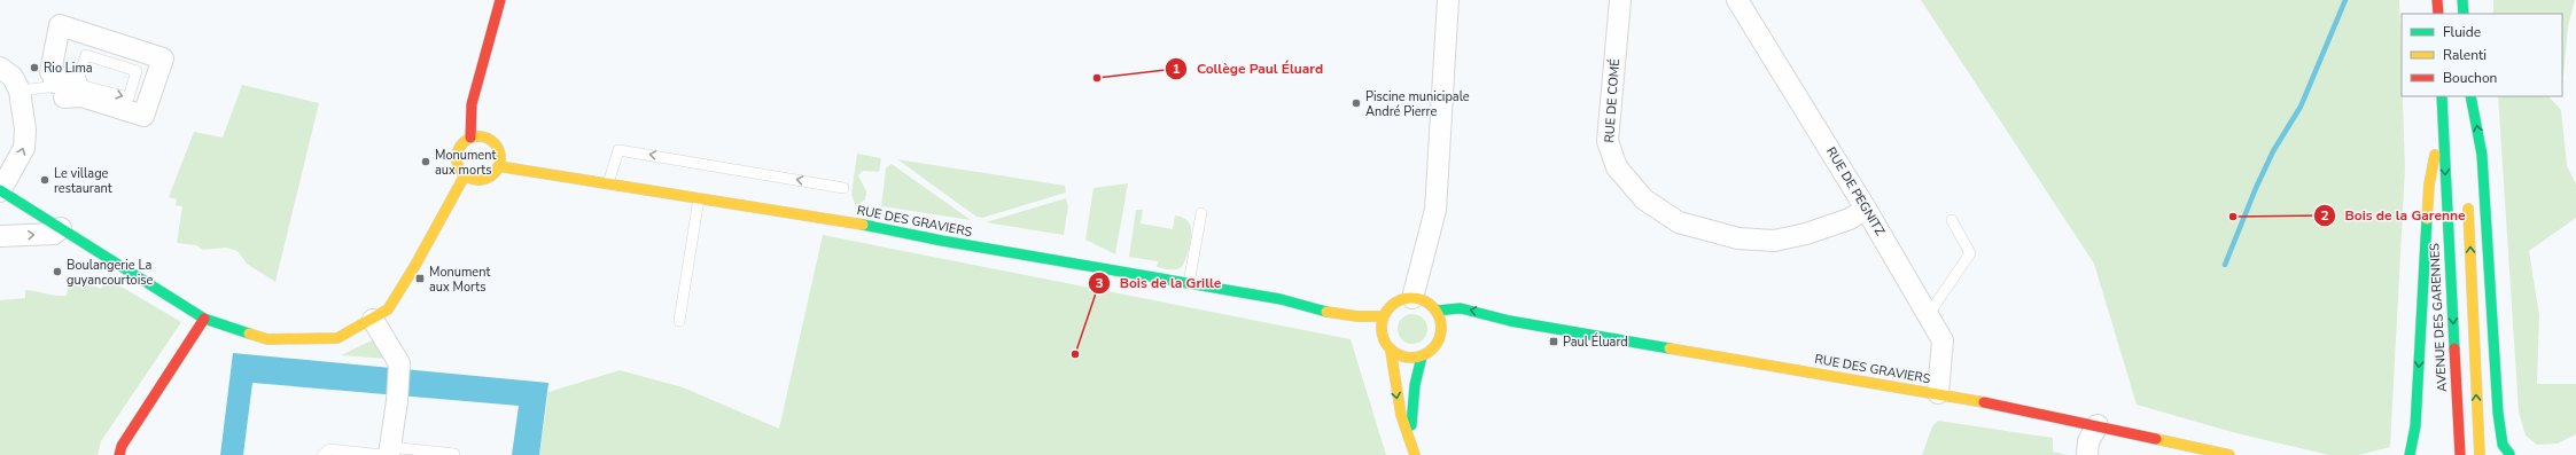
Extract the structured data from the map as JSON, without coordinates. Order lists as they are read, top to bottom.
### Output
{
  "streets": {
    "street": [
      "RUE DE COMÉ",
      "RUE DE PEGNITZ",
      "RUE DES GRAVIERS",
      "AVENUE DES GARENNES"
    ]
  },
  "crossings": [
    ["RUE DE COMÉ", "RUE DE PEGNITZ"],
    ["RUE DE PEGNITZ", "RUE DES GRAVIERS"]
  ],
  "places": {
    "other": [
      "Rio Lima",
      "Collège Paul Éluard",
      "Piscine municipale André Pierre",
      "Monument aux morts",
      "Le village restaurant",
      "Bois de la Garenne",
      "Boulangerie La guyancourtoise",
      "Bois de la Grille"
    ],
    "transit": ["Monument aux Morts", "Paul Éluard"]
  },
  "legend": ["Fluide", "Ralenti", "Bouchon"]
}
